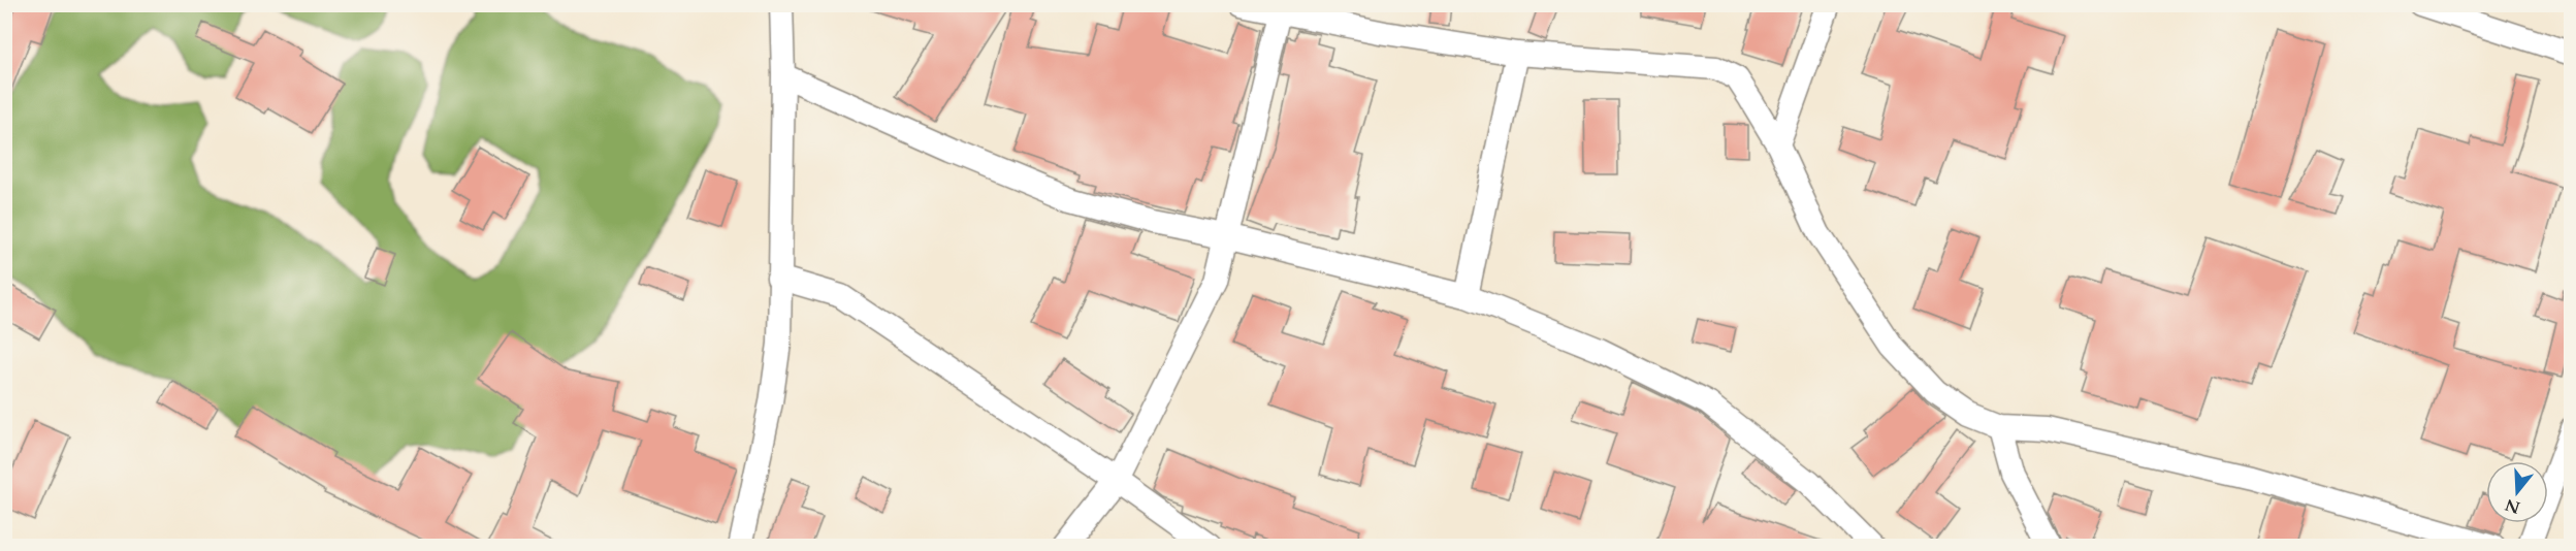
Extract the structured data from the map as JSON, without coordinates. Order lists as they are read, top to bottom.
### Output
{
  "north": "bottom"
}
